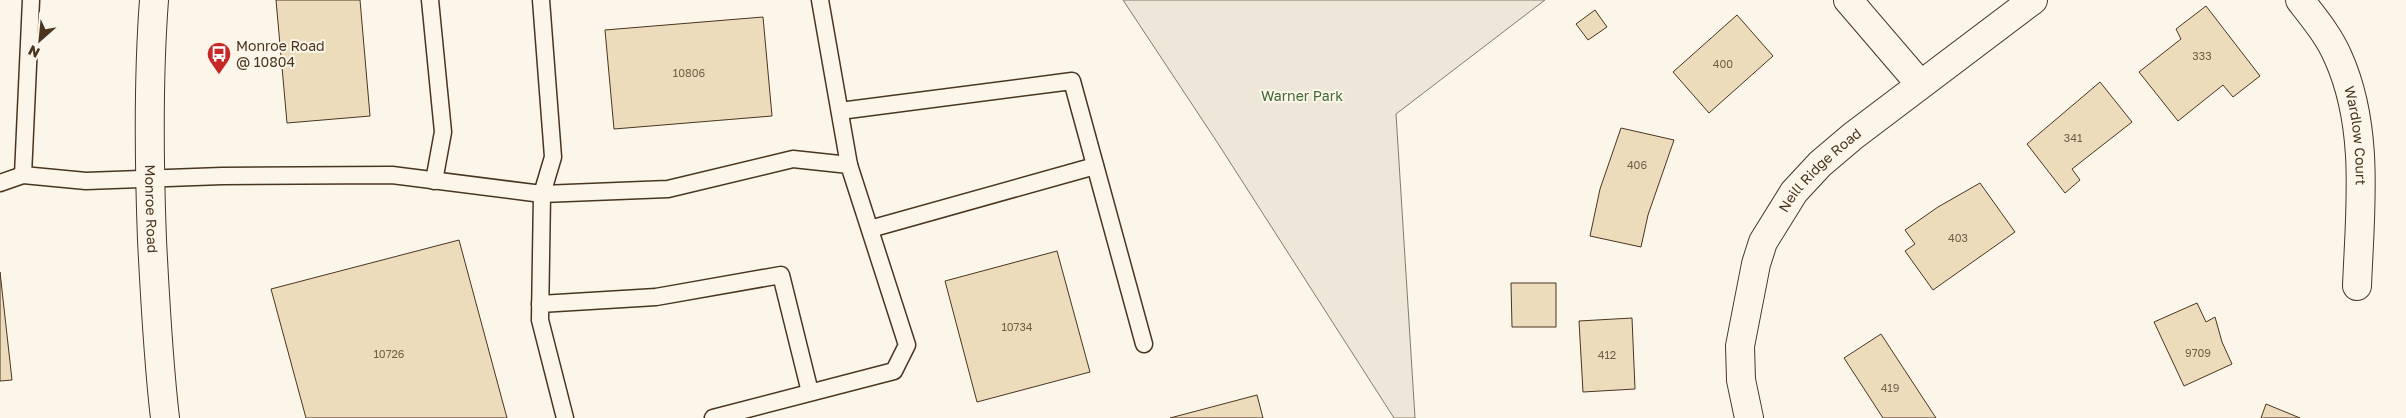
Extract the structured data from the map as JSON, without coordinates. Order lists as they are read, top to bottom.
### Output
{
  "streets": {
    "street": ["Wardlow Court", "Neill Ridge Road", "Monroe Road"]
  },
  "parks": ["Warner Park"],
  "places": {
    "bus stop": ["Monroe Road @ 10804"]
  },
  "house_numbers": [
    "333",
    "400",
    "10806",
    "341",
    "406",
    "403",
    "10734",
    "9709",
    "10726",
    "412",
    "419"
  ],
  "north": "bottom left"
}
